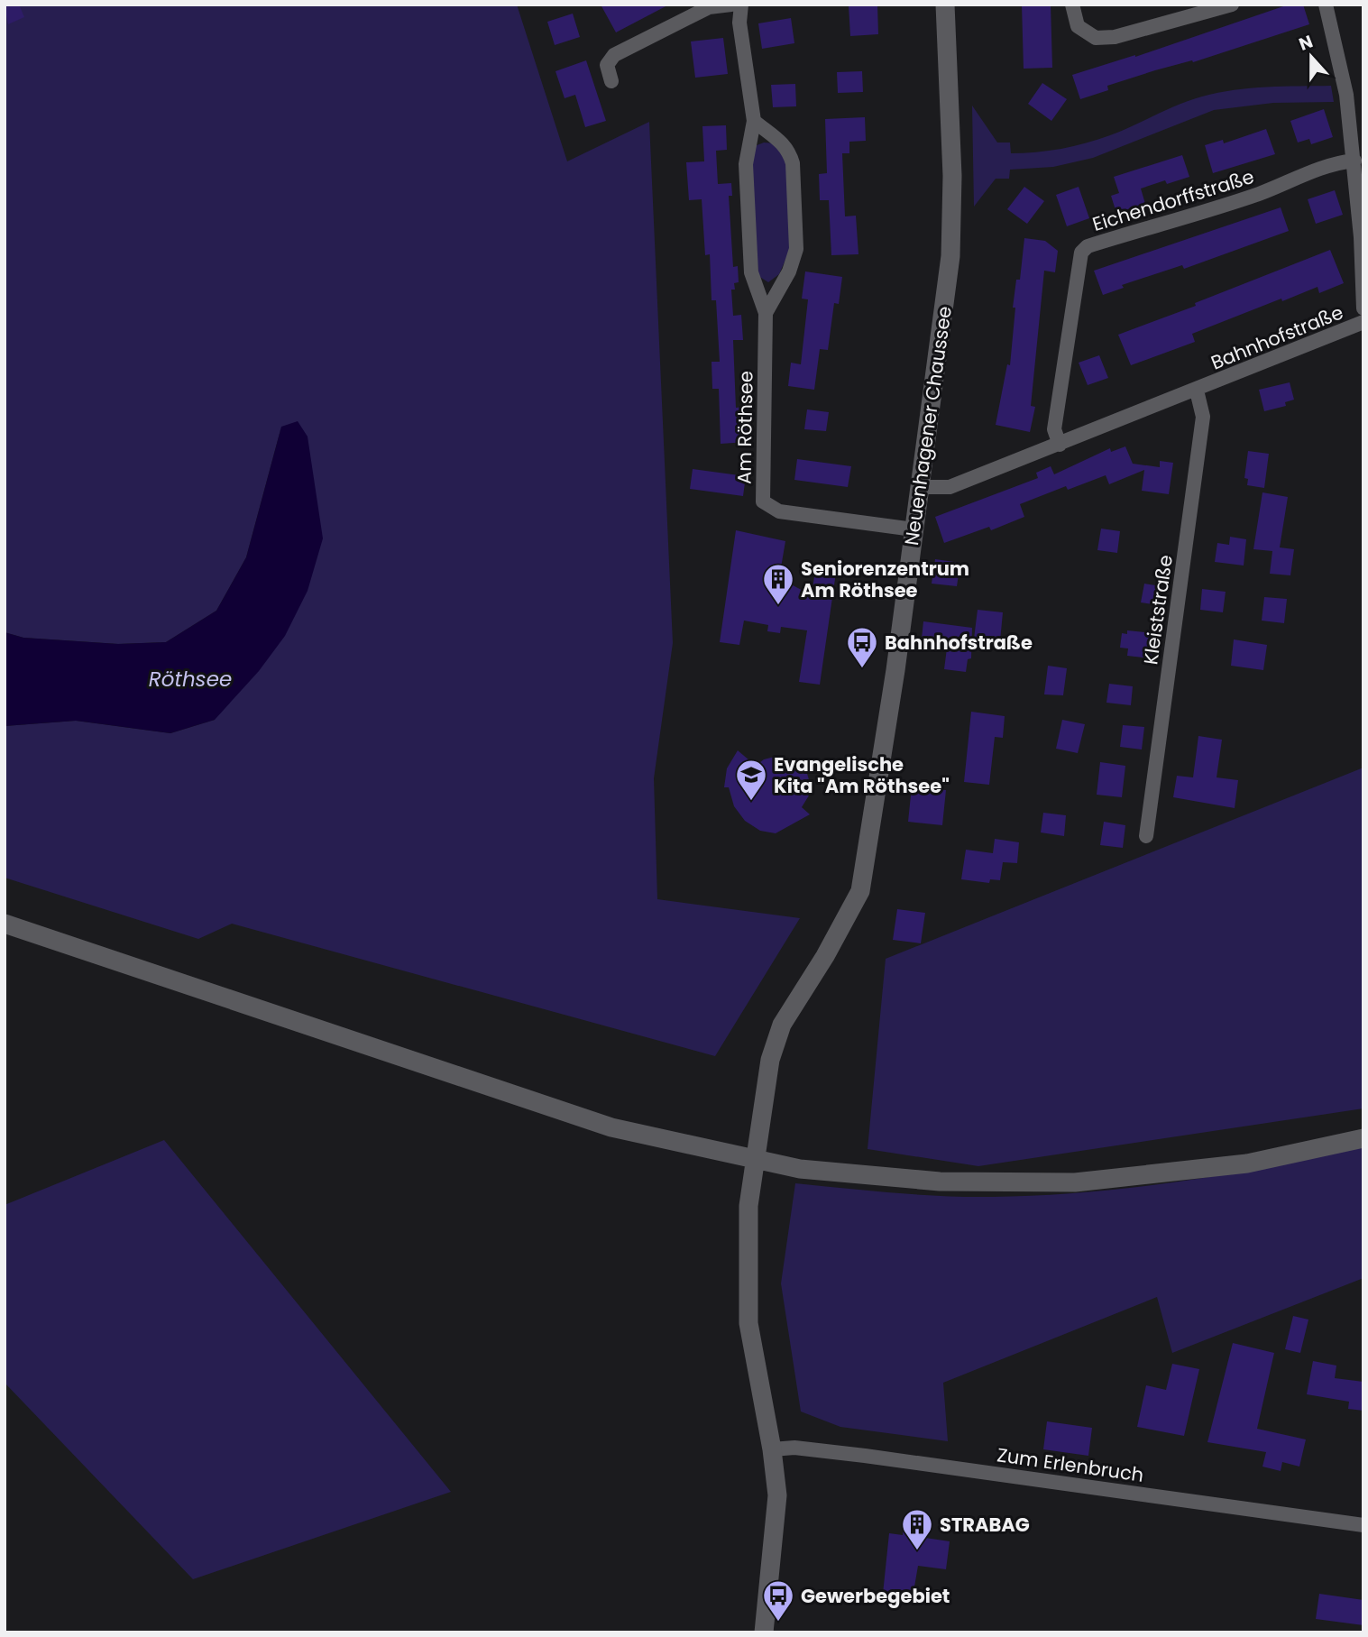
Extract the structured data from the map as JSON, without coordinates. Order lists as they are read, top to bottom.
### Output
{
  "streets": {
    "street": [
      "Eichendorffstraße",
      "Bahnhofstraße",
      "Neuenhagener Chaussee",
      "Am Röthsee",
      "Kleiststraße",
      "Zum Erlenbruch"
    ]
  },
  "crossings": [
    ["Eichendorffstraße", "Bahnhofstraße"],
    ["Bahnhofstraße", "Neuenhagener Chaussee"],
    ["Bahnhofstraße", "Kleiststraße"],
    ["Neuenhagener Chaussee", "Am Röthsee"],
    ["Neuenhagener Chaussee", "Zum Erlenbruch"]
  ],
  "water": ["Röthsee"],
  "places": {
    "building": ["Seniorenzentrum Am Röthsee", "STRABAG"],
    "bus stop": ["Bahnhofstraße", "Gewerbegebiet"],
    "school or university": ["Evangelische Kita \"Am Röthsee\""]
  },
  "north": "top"
}
